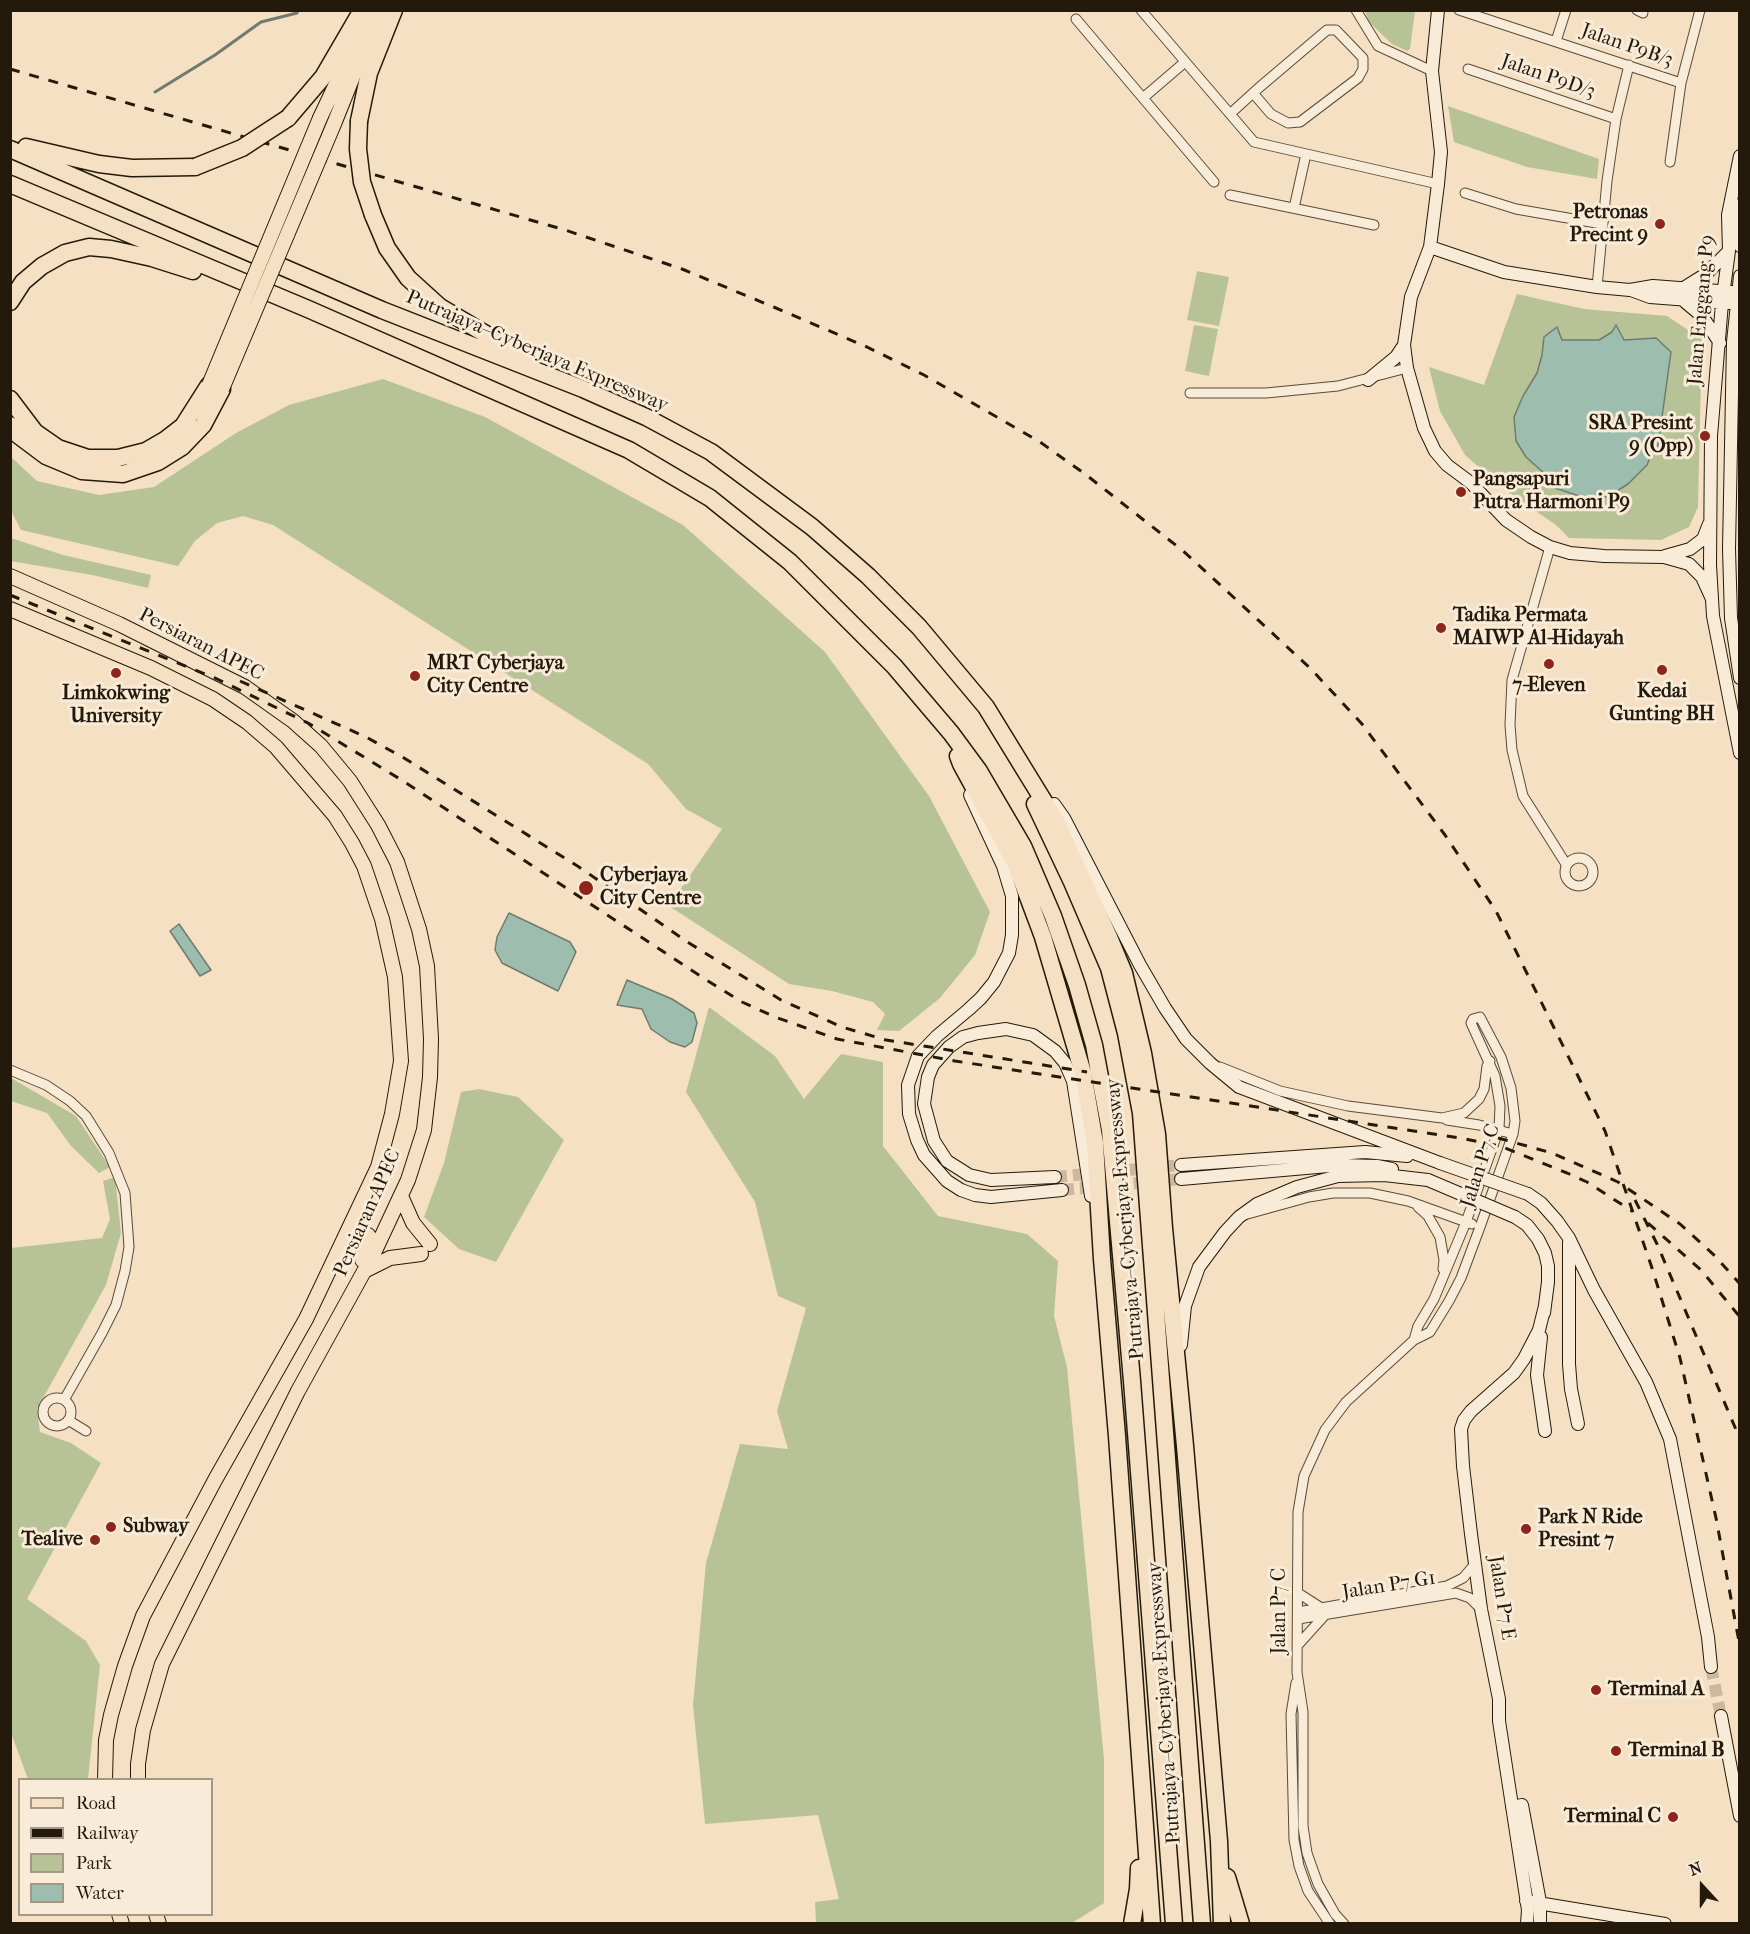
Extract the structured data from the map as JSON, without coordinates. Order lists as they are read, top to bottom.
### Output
{
  "streets": {
    "highway": ["Putrajaya–Cyberjaya Expressway"],
    "main road": ["Persiaran APEC"],
    "street": [
      "Jalan P9B/3",
      "Jalan P9D/3",
      "Jalan Enggang P9",
      "Jalan P7 C",
      "Jalan P7 G1",
      "Jalan P7 E"
    ]
  },
  "crossings": [
    ["Jalan P7 C", "Jalan P7 G1"],
    ["Jalan P7 G1", "Jalan P7 E"]
  ],
  "places": [
    "Petronas Precint 9",
    "SRA Presint 9 (Opp)",
    "Pangsapuri Putra Harmoni P9",
    "Tadika Permata MAIWP Al-Hidayah",
    "7-Eleven",
    "Kedai Gunting BH",
    "Limkokwing University",
    "MRT Cyberjaya City Centre",
    "Cyberjaya City Centre",
    "Subway",
    "Park N Ride Presint 7",
    "Tealive",
    "Terminal A",
    "Terminal B",
    "Terminal C"
  ],
  "legend": [
    "Road",
    "Railway",
    "Park",
    "Water"
  ],
  "north": "top"
}
